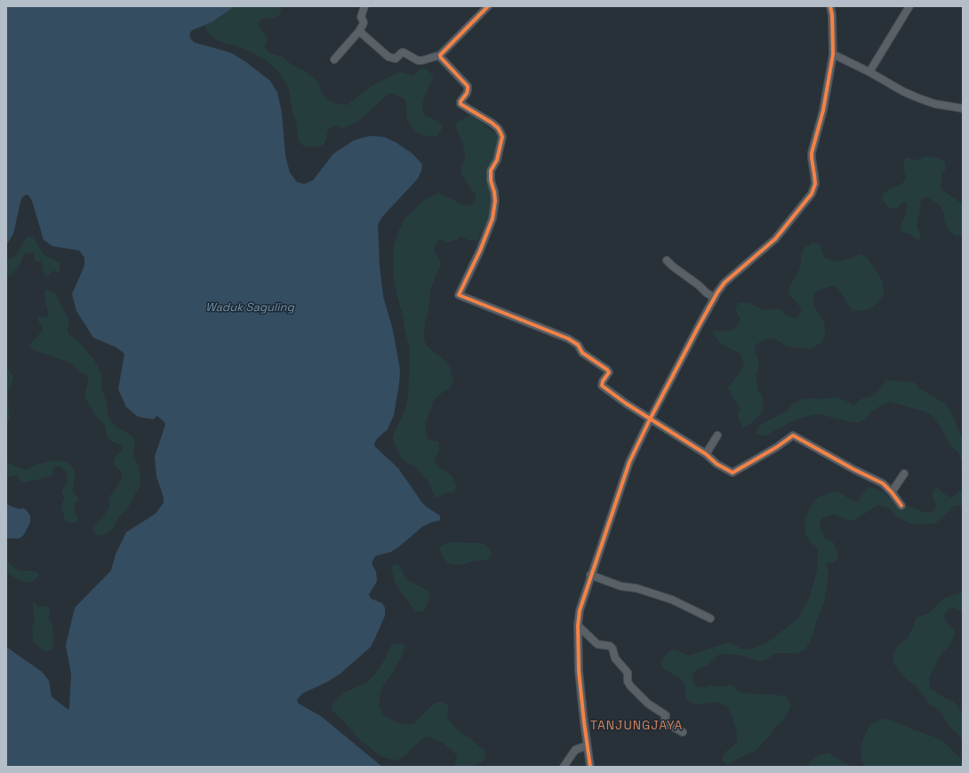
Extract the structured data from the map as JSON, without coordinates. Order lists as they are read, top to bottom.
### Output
{
  "districts": ["TANJUNGJAYA"],
  "water": ["Waduk Saguling"]
}
